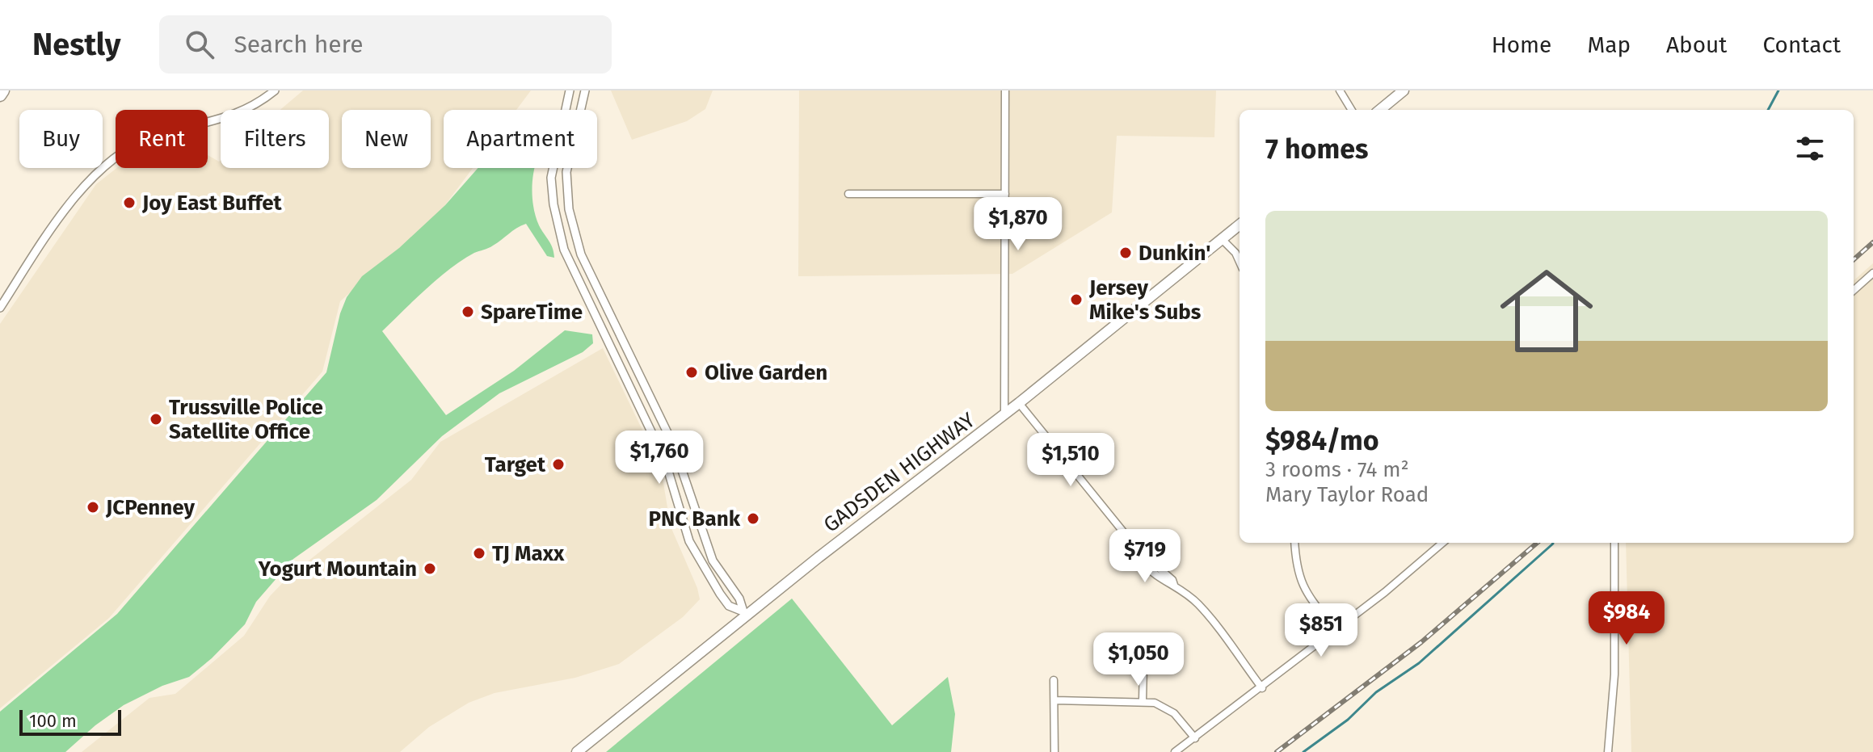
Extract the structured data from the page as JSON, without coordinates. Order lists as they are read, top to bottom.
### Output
{
  "streets": {
    "main road": ["GADSDEN HIGHWAY"]
  },
  "places": [
    "Joy East Buffet",
    "Dunkin'",
    "Jersey Mike's Subs",
    "SpareTime",
    "Olive Garden",
    "Trussville Police Satellite Office",
    "Target",
    "JCPenney",
    "PNC Bank",
    "TJ Maxx",
    "Yogurt Mountain"
  ],
  "scale_bar": "100 m",
  "page": {
    "header": "Nestly",
    "search": "Search here",
    "nav": [
      "Home",
      "Map",
      "About",
      "Contact"
    ],
    "chip": [
      "Buy",
      "Rent",
      "Filters",
      "New",
      "Apartment"
    ],
    "heading": "7 homes",
    "list": [
      {
        "name": "$984/mo",
        "note": "3 rooms · 74 m² · Mary Taylor Road"
      }
    ],
    "price": [
      "$1,870",
      "$1,760",
      "$1,510",
      "$719",
      "$984",
      "$851",
      "$1,050"
    ],
    "scale": "100 m"
  }
}
